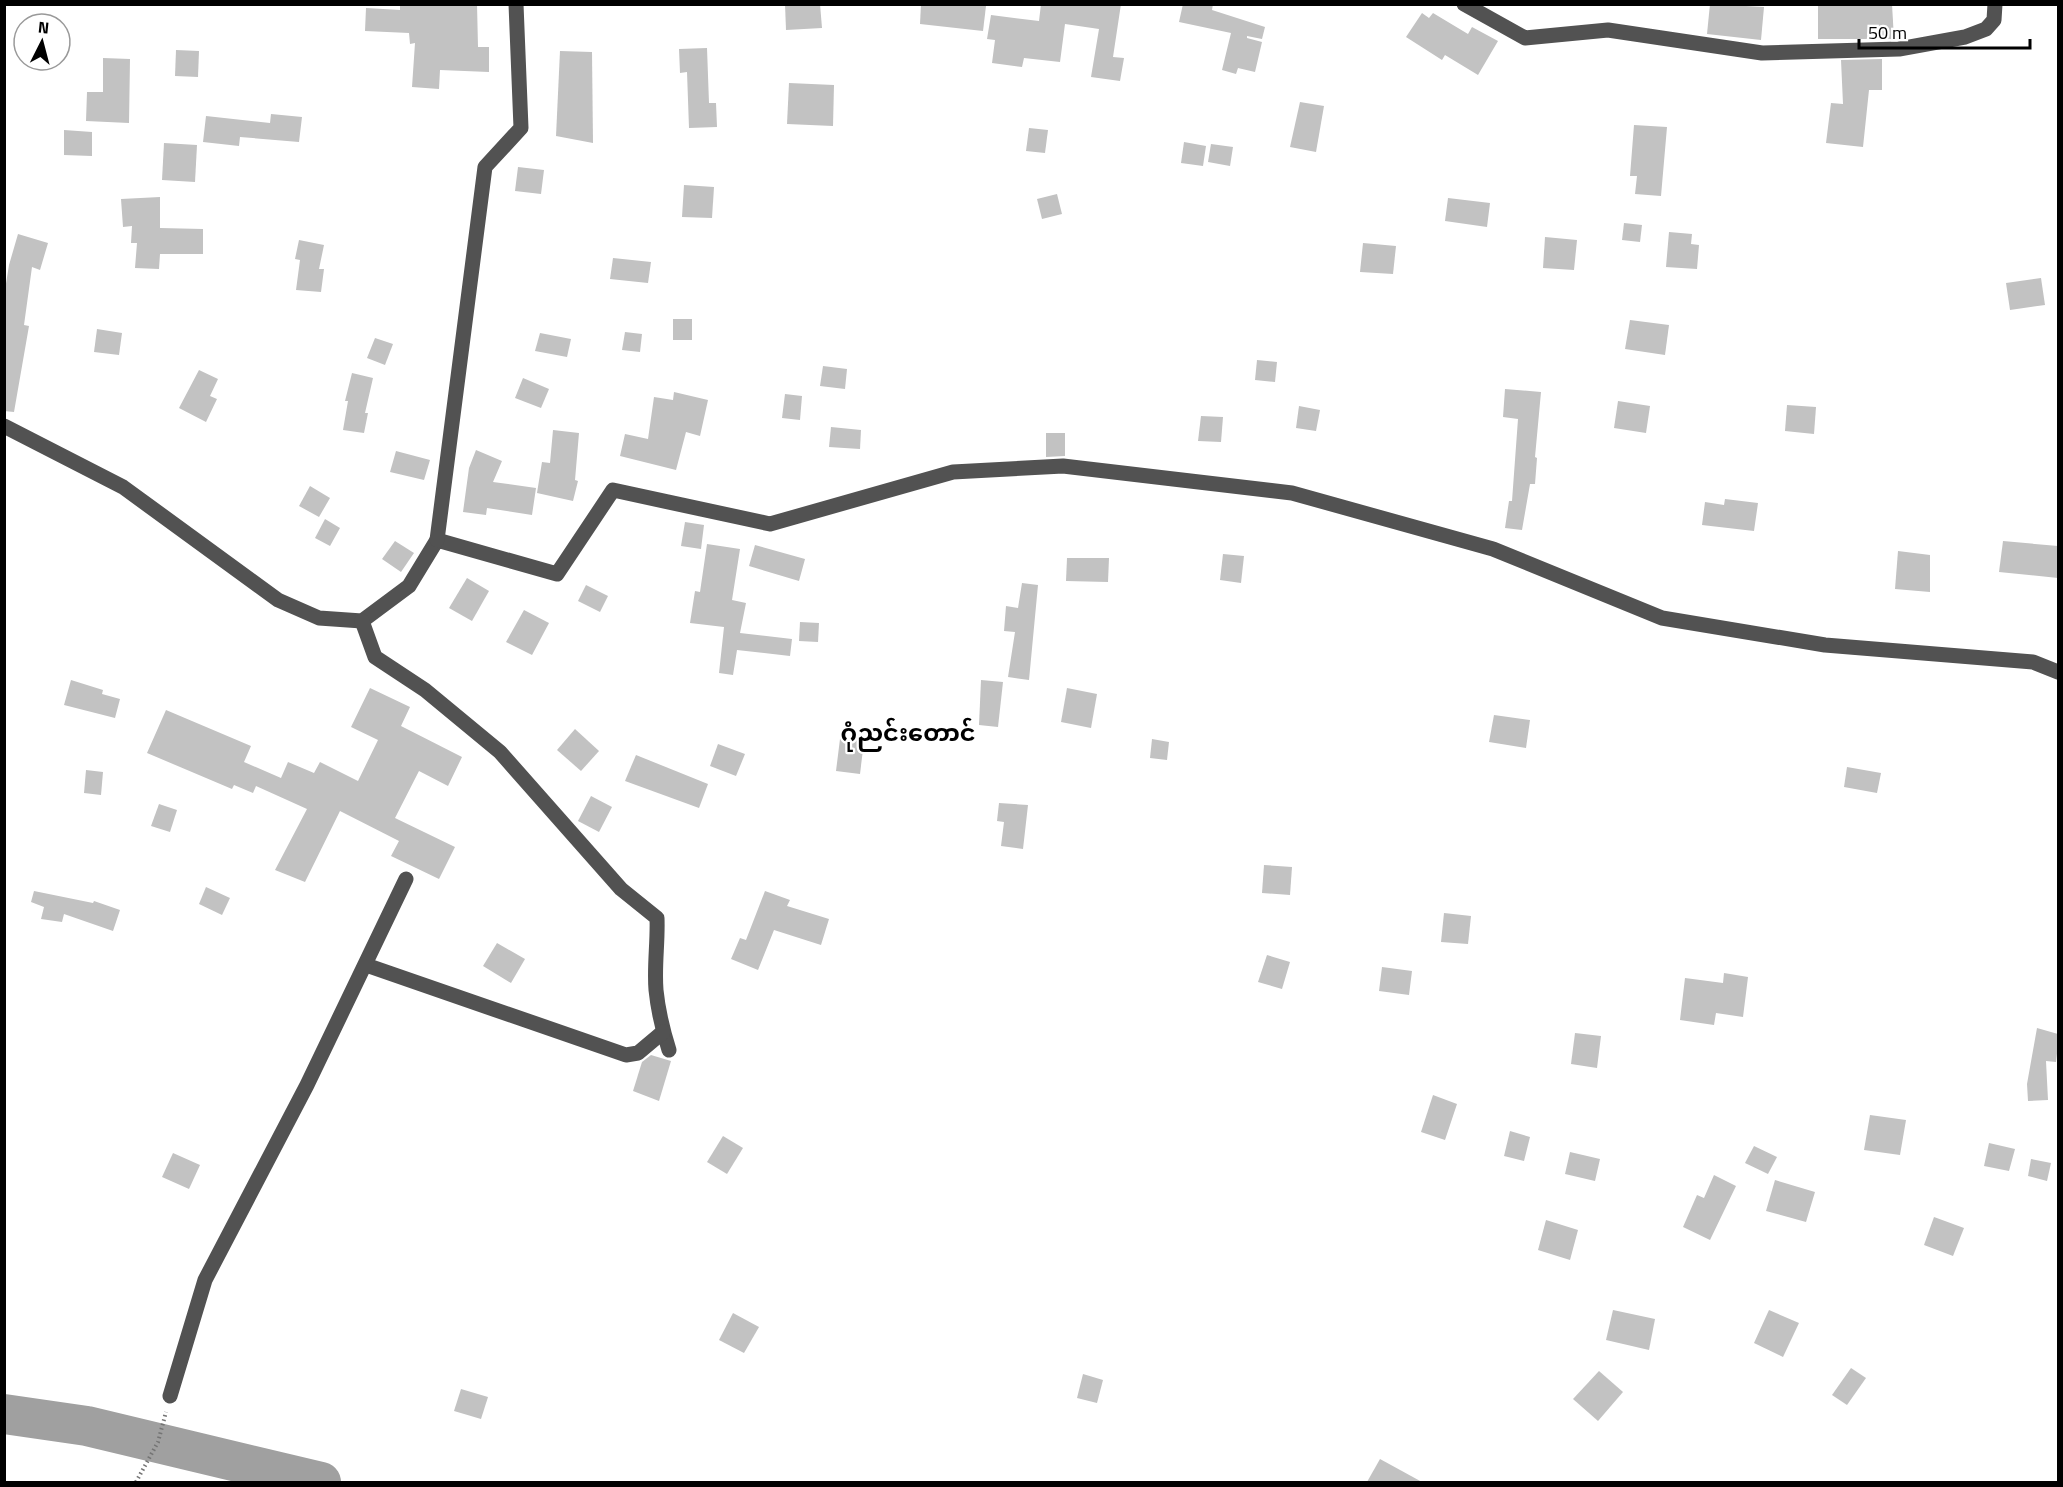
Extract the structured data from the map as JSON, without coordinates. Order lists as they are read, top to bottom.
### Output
{
  "districts": ["ဂုံညင်းတောင်"],
  "scale_bar": "50 m",
  "north": "top"
}
